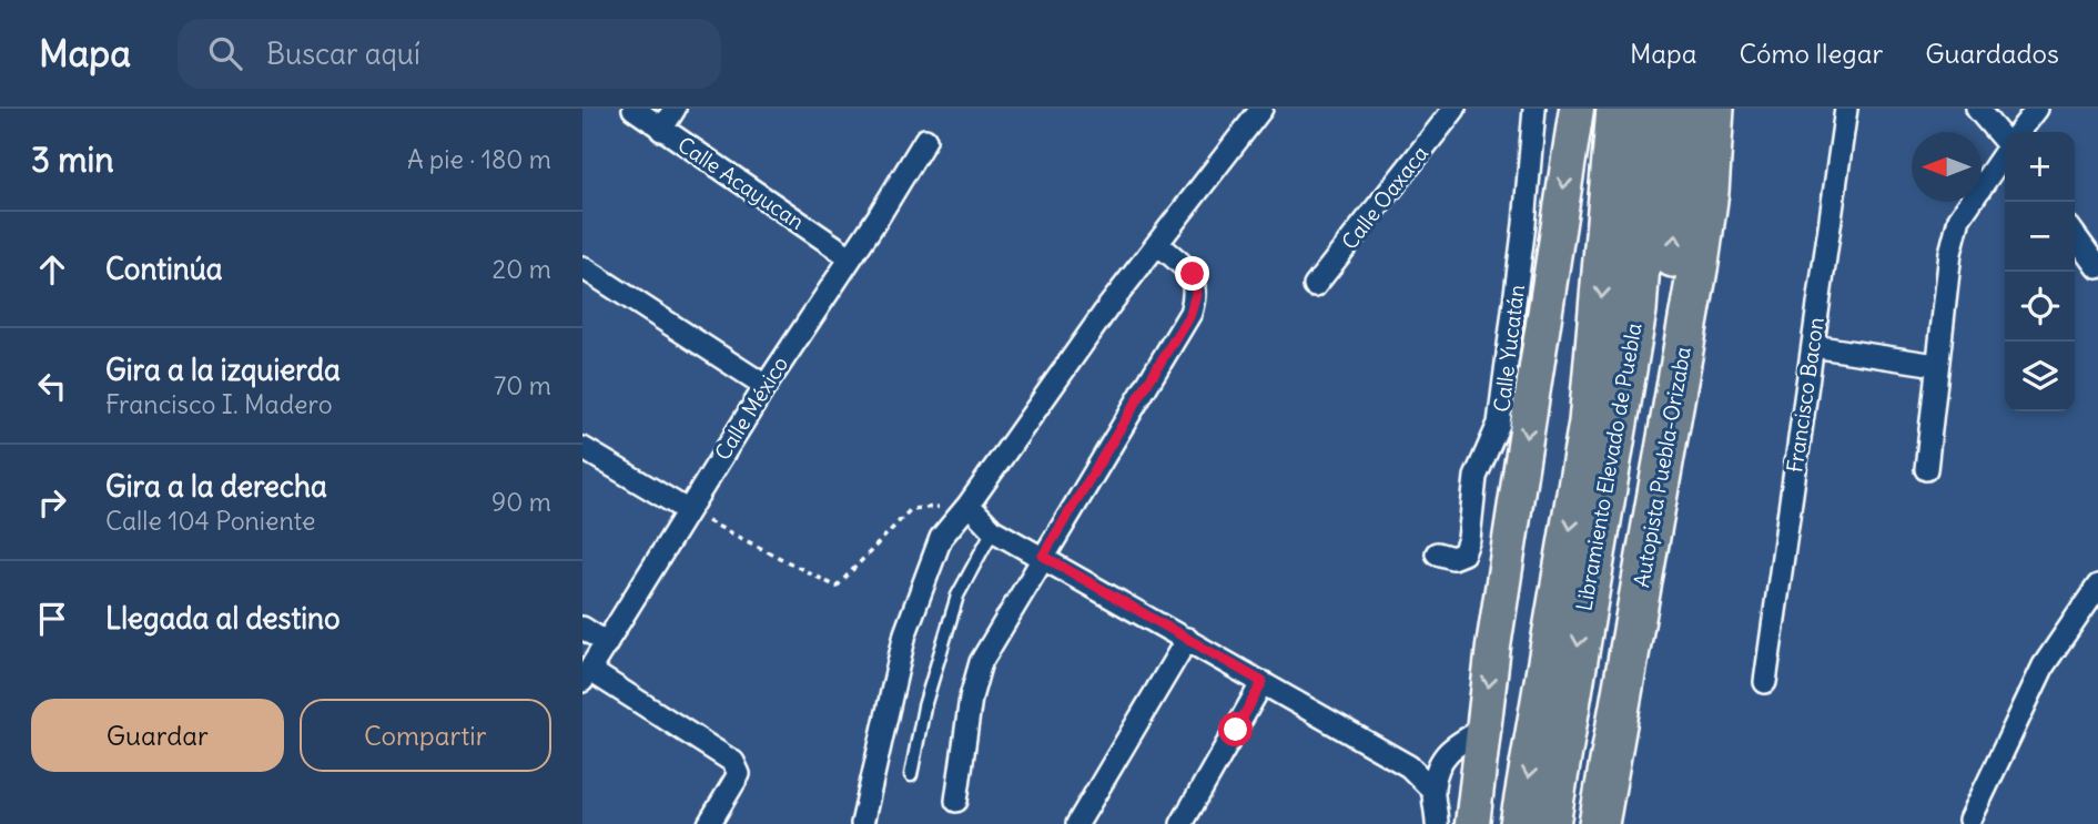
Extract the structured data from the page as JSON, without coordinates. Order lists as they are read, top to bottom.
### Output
{
  "streets": {
    "highway": ["Libramiento Elevado de Puebla", "Autopista Puebla-Orizaba"],
    "street": [
      "Calle Acayucan",
      "Calle Oaxaca",
      "Calle Yucatán",
      "Francisco Bacon",
      "Calle México"
    ]
  },
  "crossings": [
    ["Calle Acayucan", "Calle México"]
  ],
  "north": "left",
  "page": {
    "header": "Mapa",
    "search": "Buscar aquí",
    "nav": ["Mapa", "Cómo llegar", "Guardados"],
    "heading": ["3 min", "A pie · 180 m"],
    "map_buttons": ["+", "−"],
    "list": [
      ["Continúa", "20 m"],
      ["Gira a la izquierda", "Francisco I. Madero", "70 m"],
      ["Gira a la derecha", "Calle 104 Poniente", "90 m"],
      "Llegada al destino"
    ],
    "buttons": ["Guardar", "Compartir"]
  }
}
